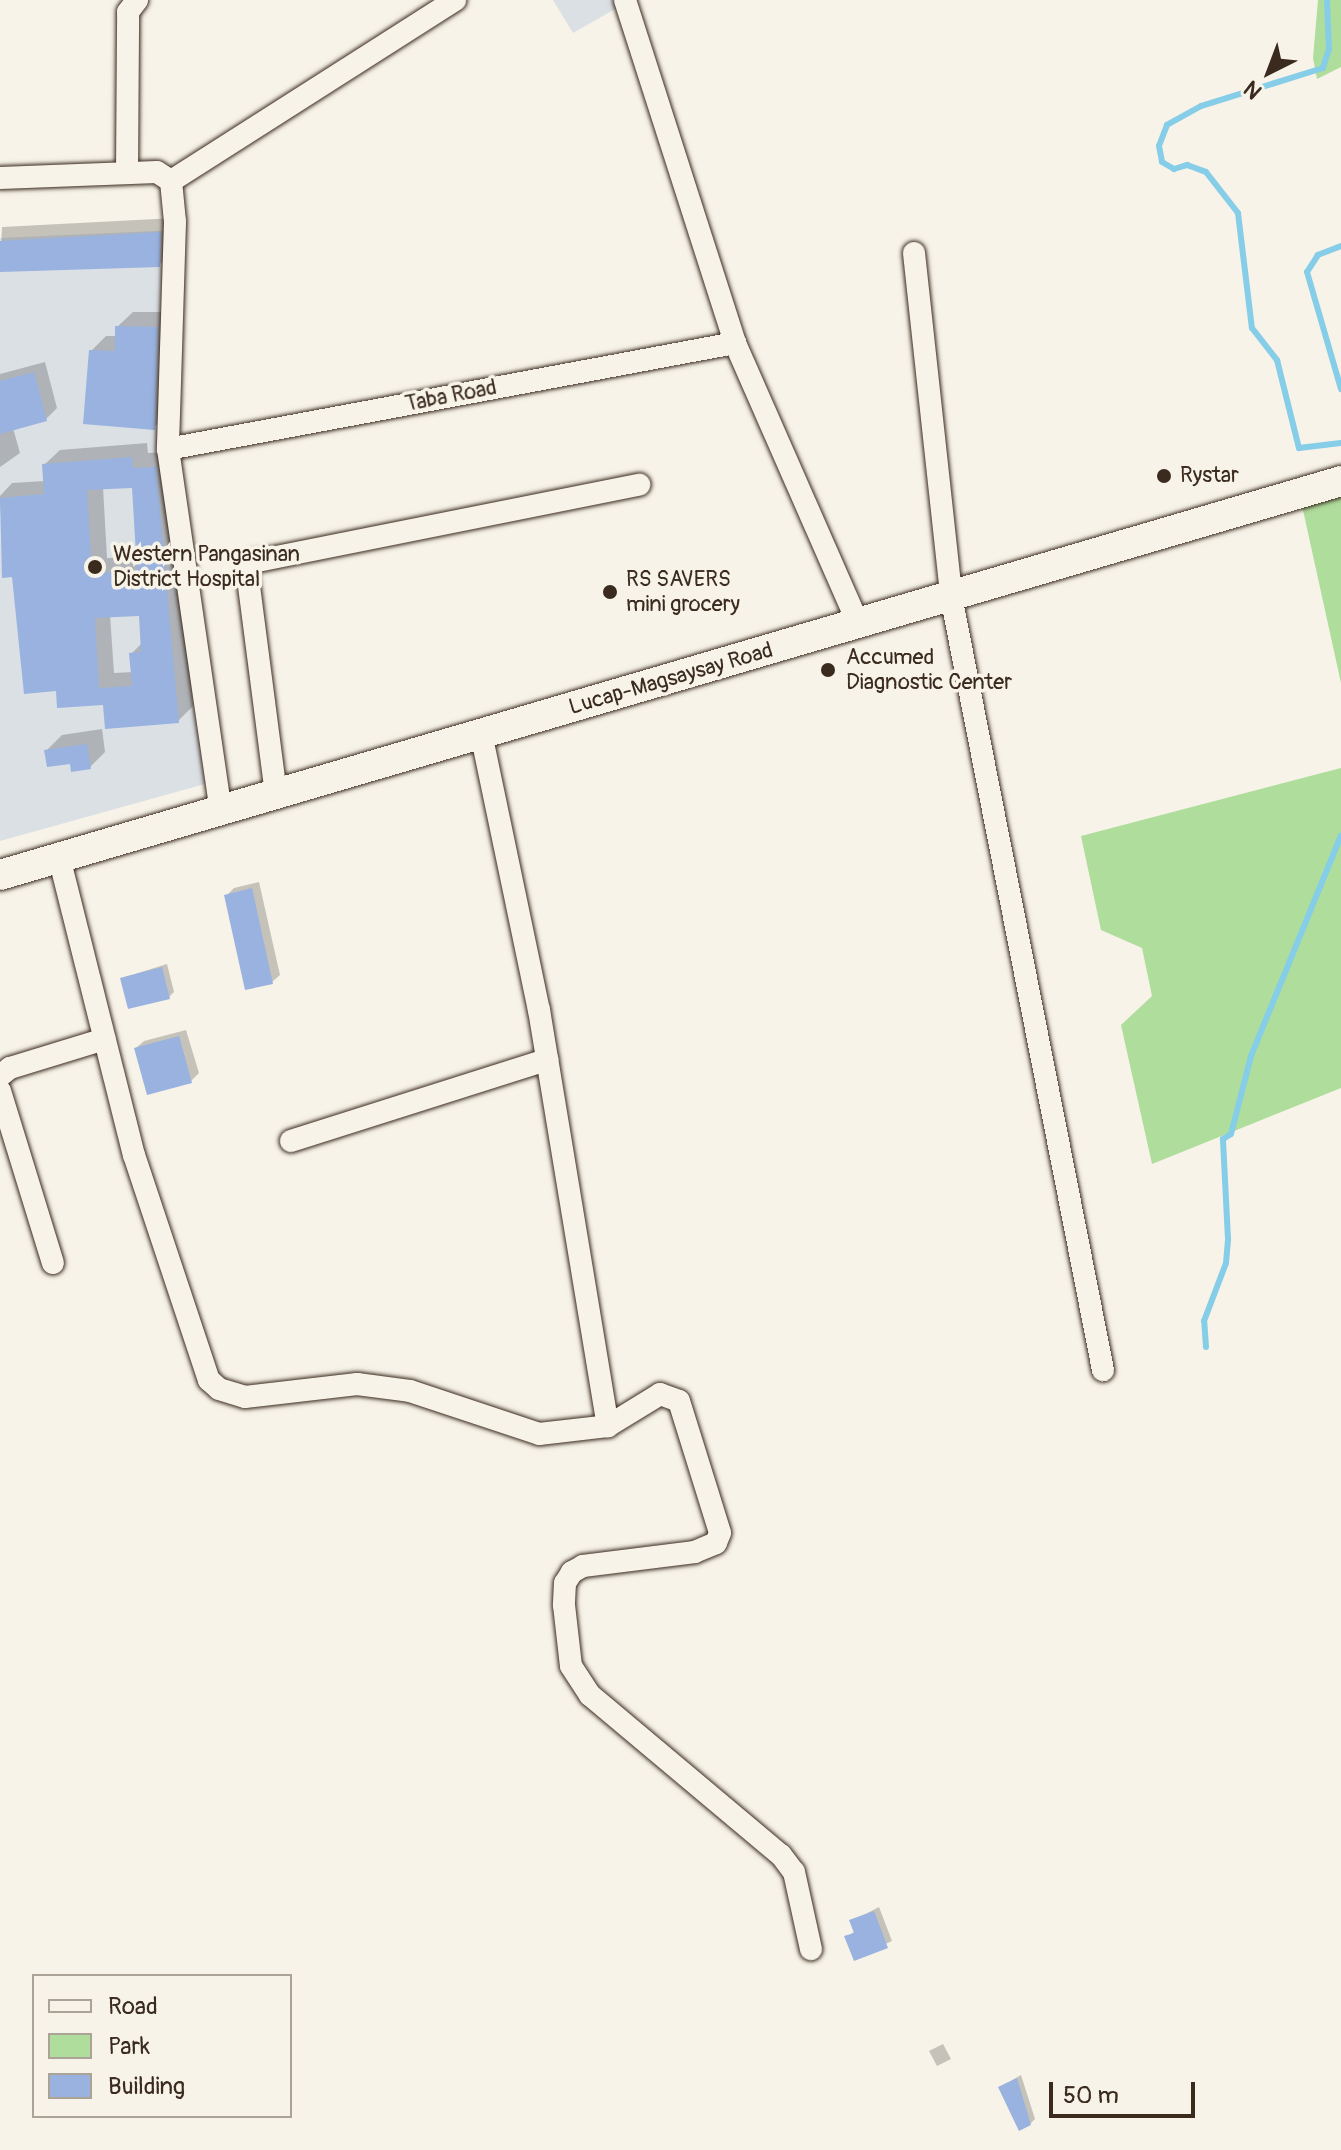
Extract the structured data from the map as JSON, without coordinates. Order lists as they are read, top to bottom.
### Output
{
  "streets": {
    "street": ["Taba Road", "Lucap-Magsaysay Road"]
  },
  "places": [
    "Rystar",
    "Western Pangasinan District Hospital",
    "RS SAVERS mini grocery",
    "Accumed Diagnostic Center"
  ],
  "legend": ["Road", "Park", "Building"],
  "scale_bar": "50 m",
  "north": "bottom left"
}
